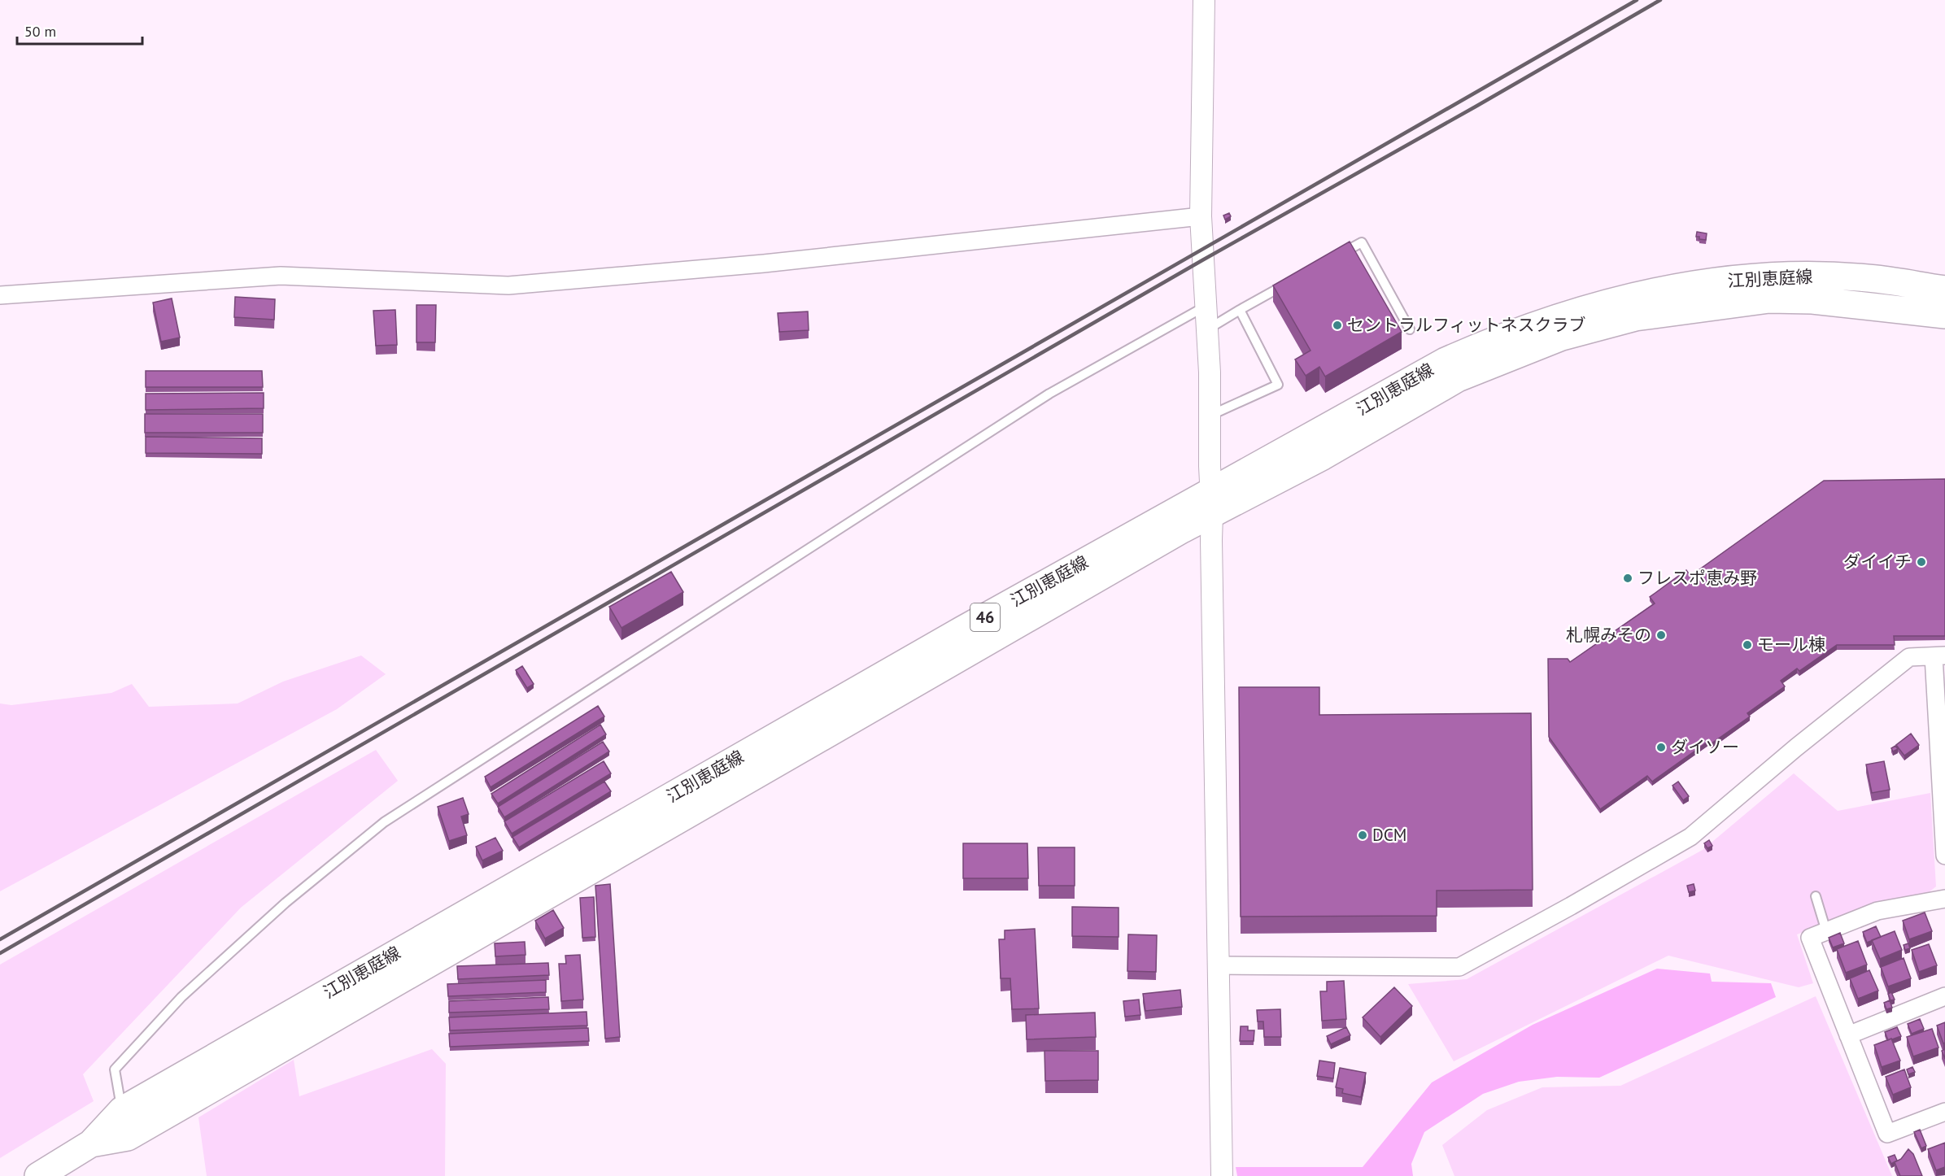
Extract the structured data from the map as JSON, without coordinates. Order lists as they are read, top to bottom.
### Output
{
  "streets": {
    "main road": ["江別恵庭線", "46"]
  },
  "places": [
    "セントラルフィットネスクラブ",
    "ダイイチ",
    "フレスポ恵み野",
    "札幌みその",
    "モール棟",
    "ダイソー",
    "DCM"
  ],
  "scale_bar": "50 m"
}
